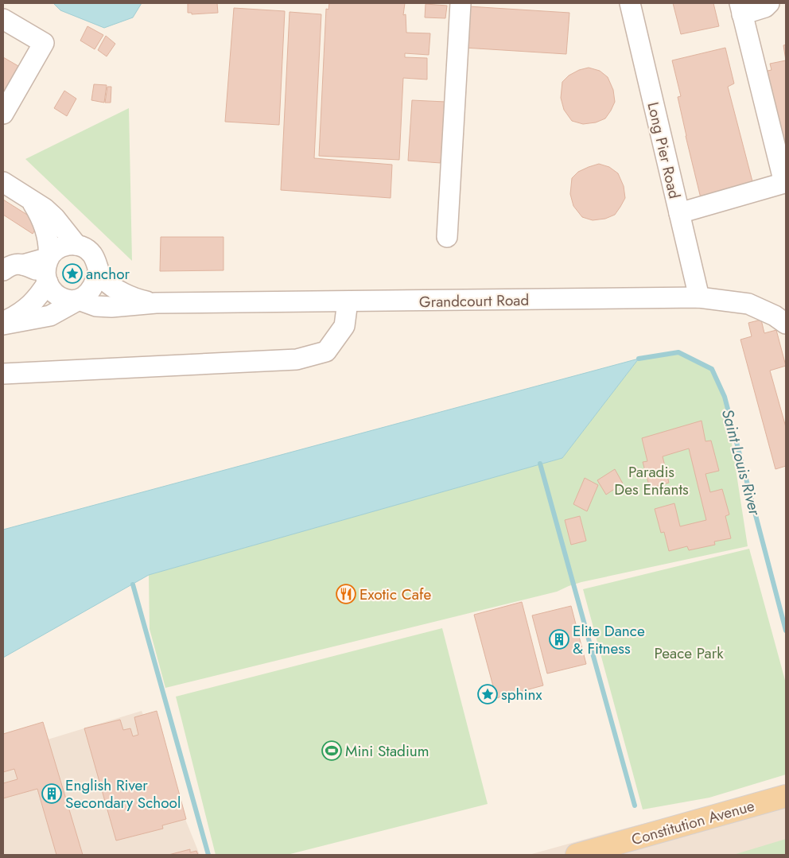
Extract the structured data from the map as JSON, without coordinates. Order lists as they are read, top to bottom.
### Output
{
  "streets": {
    "main road": ["Constitution Avenue"],
    "street": ["Long Pier Road", "Grandcourt Road"]
  },
  "crossings": [
    ["Long Pier Road", "Grandcourt Road"]
  ],
  "water": ["Saint Louis River"],
  "parks": ["Paradis Des Enfants", "Peace Park"],
  "places": {
    "place": ["anchor", "sphinx"],
    "restaurant": ["Exotic Cafe"],
    "building": ["Elite Dance & Fitness", "English River Secondary School"],
    "sports": ["Mini Stadium"]
  }
}
